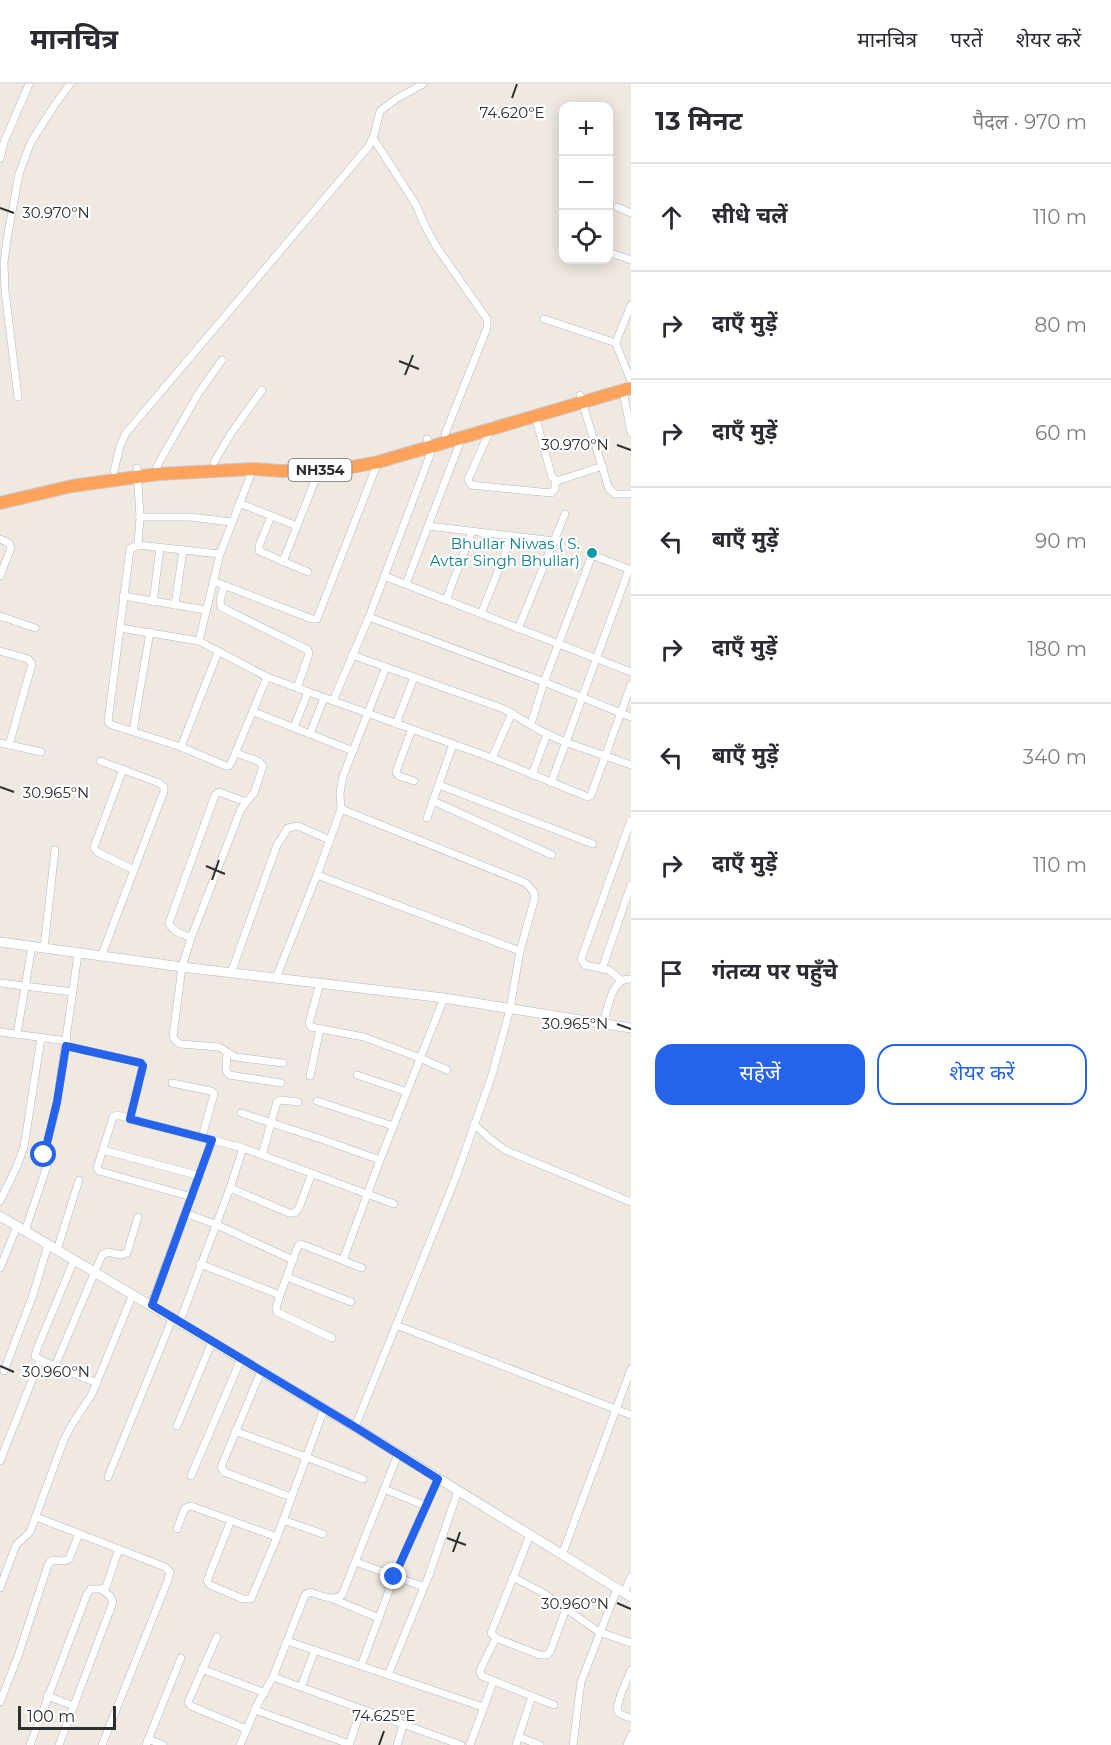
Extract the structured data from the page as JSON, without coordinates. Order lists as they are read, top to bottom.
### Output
{
  "streets": {
    "highway": ["NH354"]
  },
  "places": ["Bhullar Niwas ( S. Avtar Singh Bhullar)"],
  "scale_bar": "100 m",
  "page": {
    "header": "मानचित्र",
    "nav": ["मानचित्र", "परतें", "शेयर करें"],
    "heading": ["13 मिनट", "पैदल · 970 m"],
    "map_buttons": ["+", "−"],
    "list": [
      ["सीधे चलें", "110 m"],
      ["दाएँ मुड़ें", "80 m"],
      ["दाएँ मुड़ें", "60 m"],
      ["बाएँ मुड़ें", "90 m"],
      ["दाएँ मुड़ें", "180 m"],
      ["बाएँ मुड़ें", "340 m"],
      ["दाएँ मुड़ें", "110 m"],
      "गंतव्य पर पहुँचे"
    ],
    "buttons": ["सहेजें", "शेयर करें"],
    "scale": "100 m"
  },
  "coordinates": [
    "74.620°E",
    "30.970°N",
    "30.965°N",
    "30.960°N",
    "74.625°E"
  ]
}
